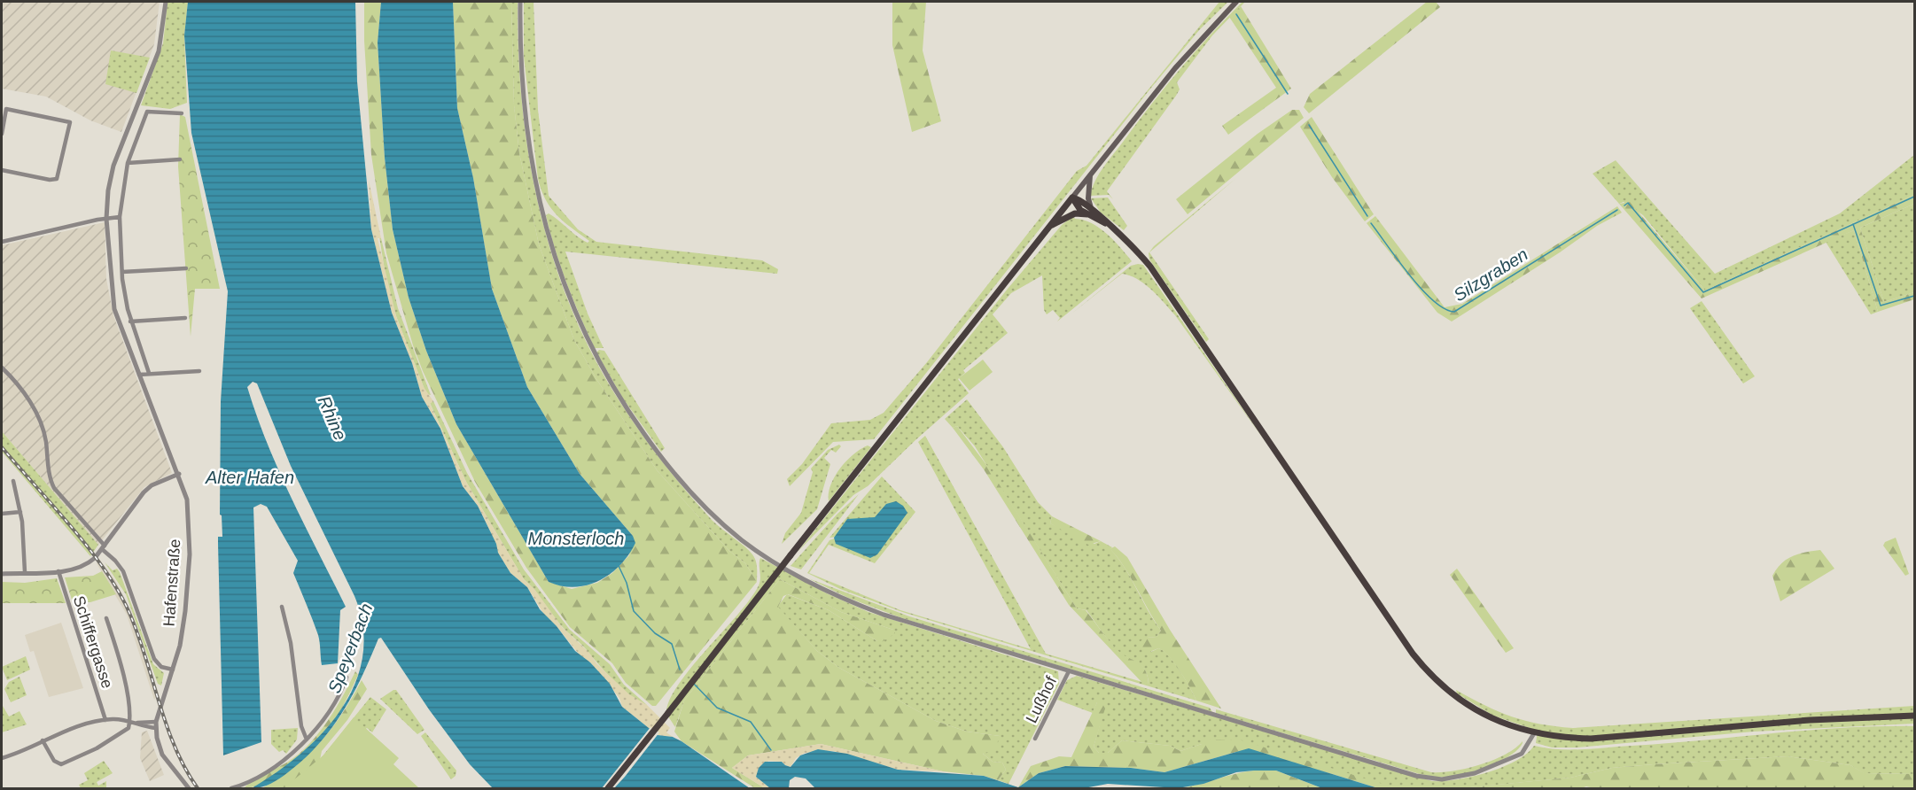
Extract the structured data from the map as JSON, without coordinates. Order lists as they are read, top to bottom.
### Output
{
  "streets": {
    "street": ["Hafenstraße", "Schiffergasse", "Lußhof"]
  },
  "water": [
    "Silzgraben",
    "Rhine",
    "Alter Hafen",
    "Monsterloch",
    "Speyerbach"
  ]
}
